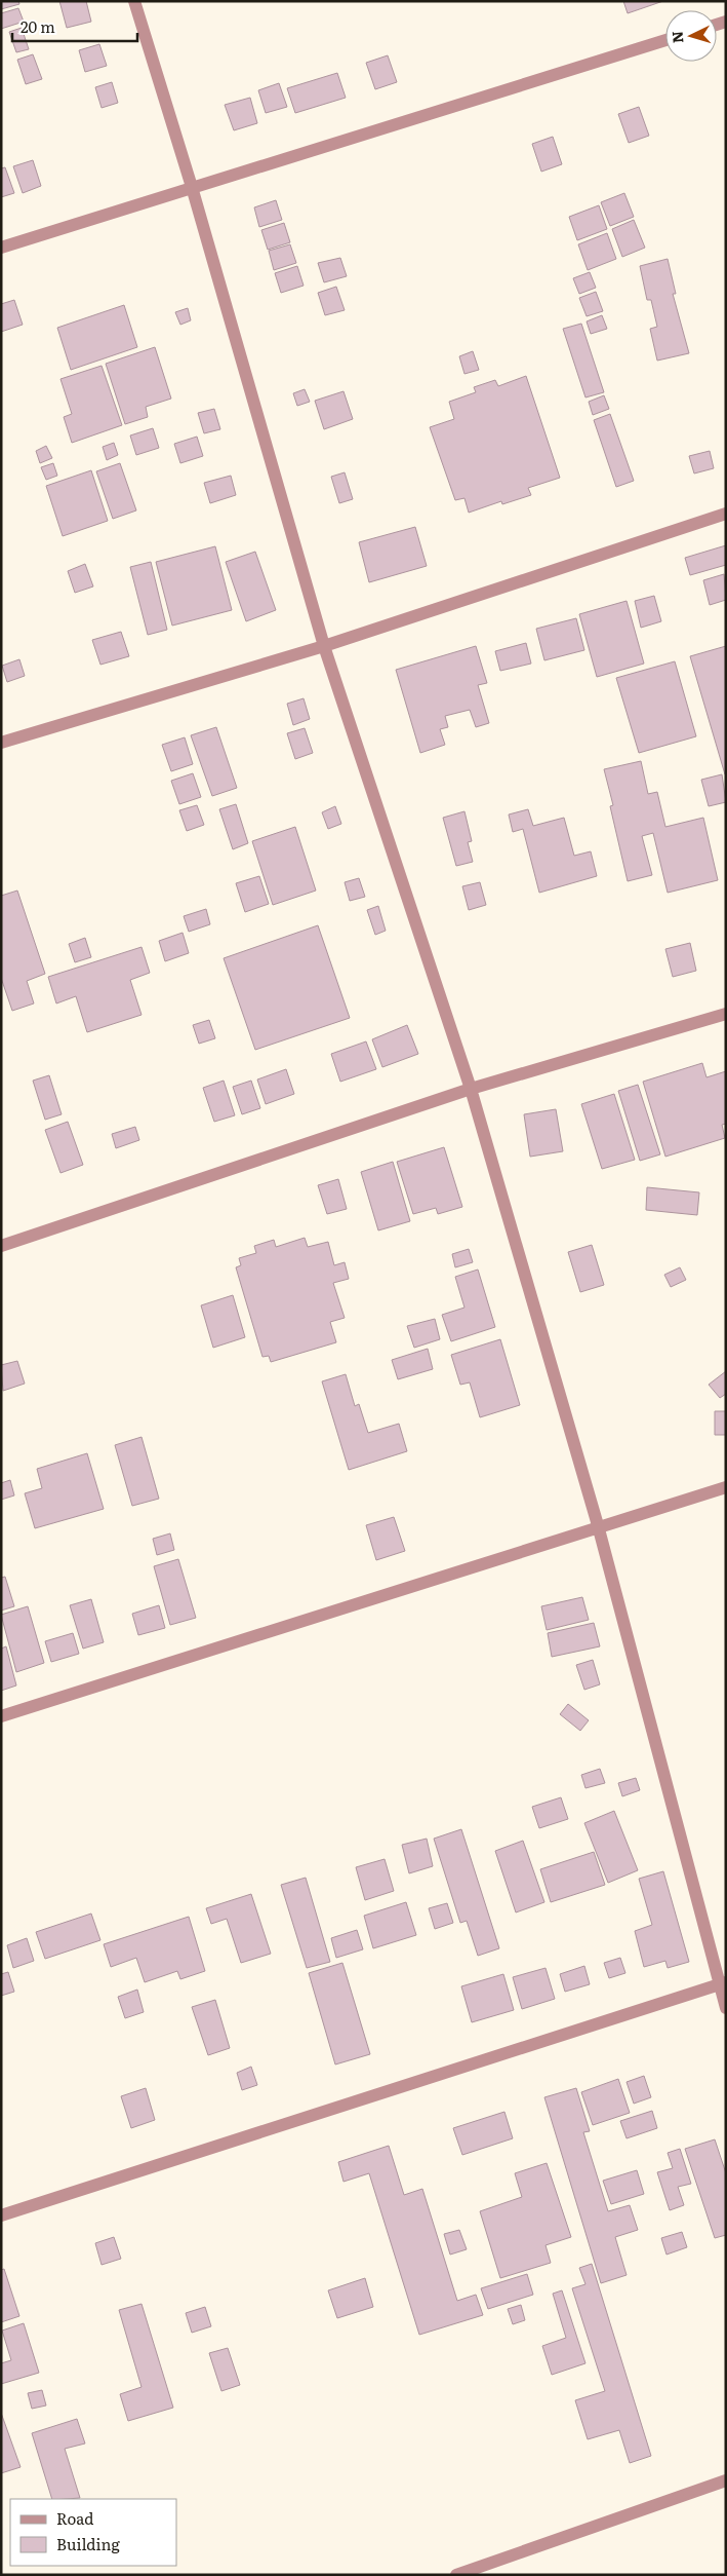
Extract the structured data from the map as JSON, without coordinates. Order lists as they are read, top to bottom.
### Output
{
  "legend": ["Road", "Building"],
  "scale_bar": "20 m",
  "north": "left"
}
